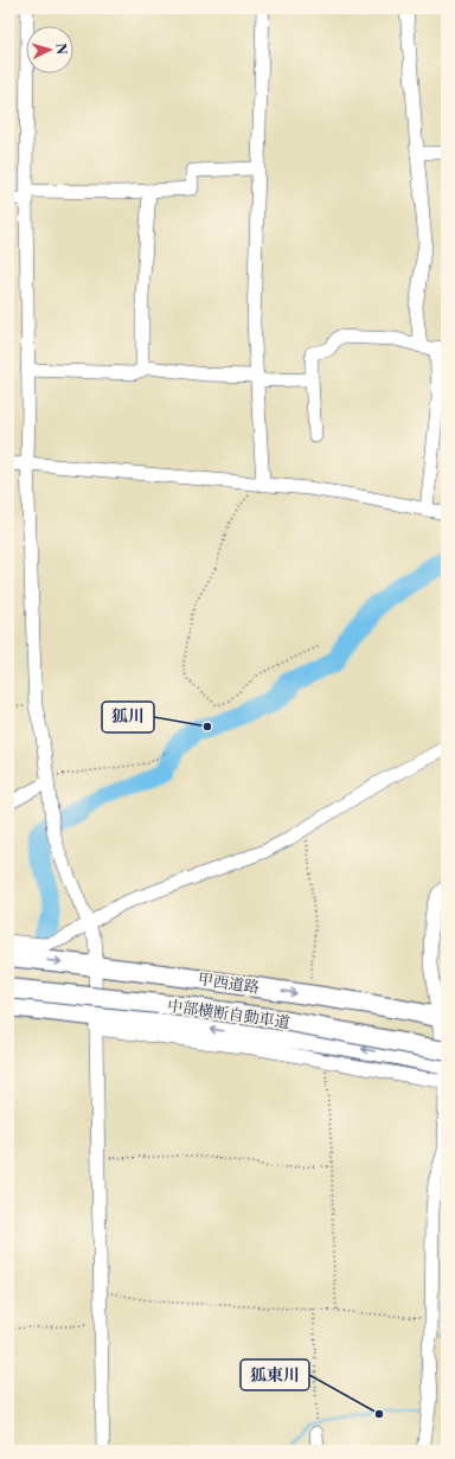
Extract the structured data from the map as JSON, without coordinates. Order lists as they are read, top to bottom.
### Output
{
  "streets": {
    "highway": ["甲西道路", "中部横断自動車道"]
  },
  "places": ["狐川", "狐東川"],
  "north": "right"
}
